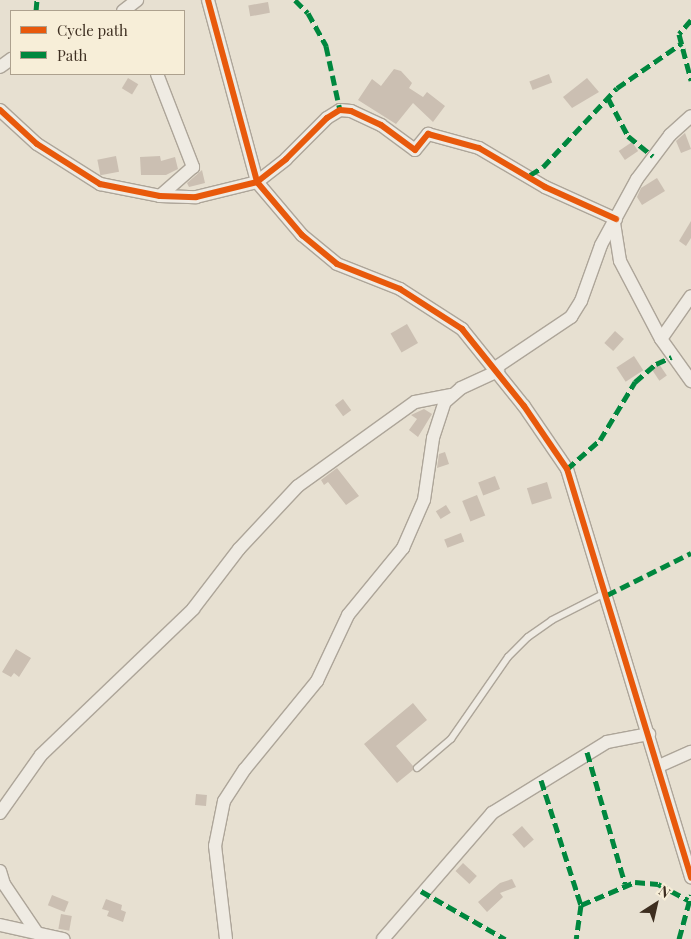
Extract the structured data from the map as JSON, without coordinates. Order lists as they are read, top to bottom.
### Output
{
  "legend": ["Cycle path", "Path"],
  "north": "top right"
}
